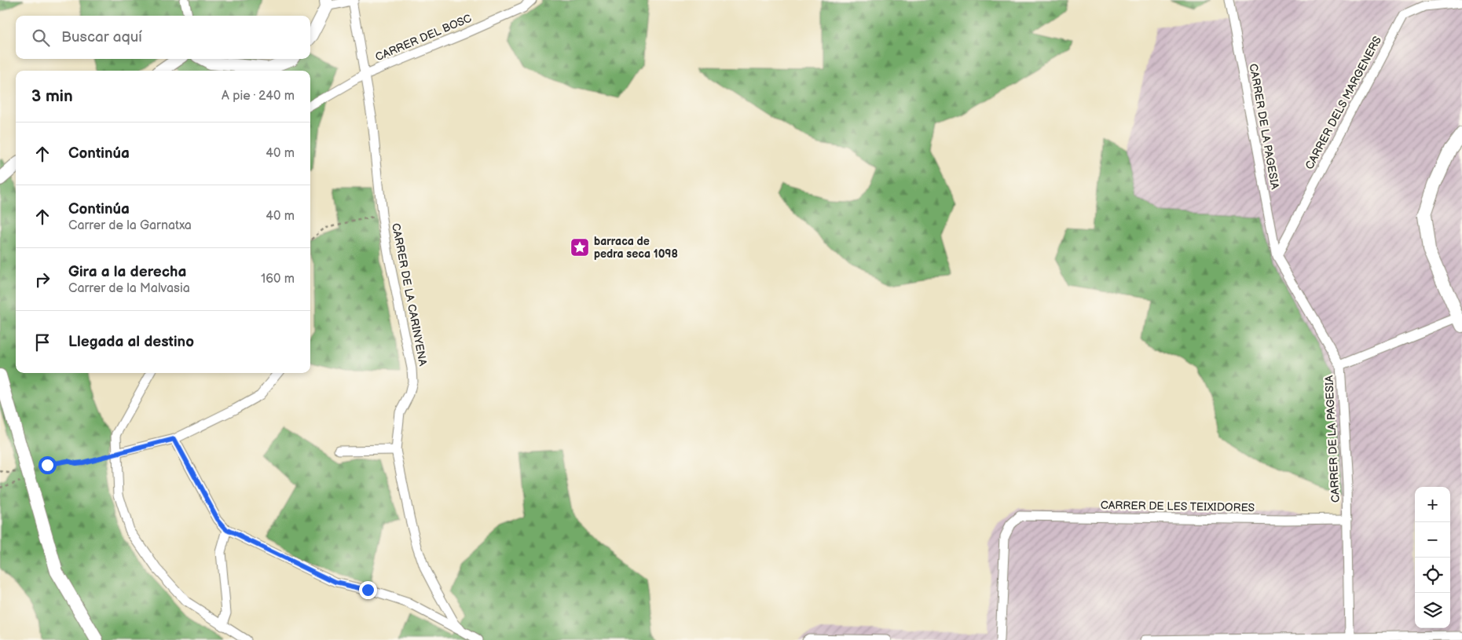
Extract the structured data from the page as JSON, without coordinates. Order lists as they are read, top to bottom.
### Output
{
  "streets": {
    "street": [
      "CARRER DEL BOSC",
      "CARRER DELS MARGENERS",
      "CARRER DE LA PAGESIA",
      "CARRER DE LA CARINYENA",
      "CARRER DE LES TEIXIDORES"
    ]
  },
  "crossings": [
    ["CARRER DEL BOSC", "CARRER DE LA CARINYENA"],
    ["CARRER DELS MARGENERS", "CARRER DE LA PAGESIA"],
    ["CARRER DE LA PAGESIA", "CARRER DE LES TEIXIDORES"]
  ],
  "places": {
    "place": ["barraca de pedra seca 1098"]
  },
  "page": {
    "search": "Buscar aquí",
    "heading": ["3 min", "A pie · 240 m"],
    "list": [
      ["Continúa", "40 m"],
      ["Continúa", "Carrer de la Garnatxa", "40 m"],
      ["Gira a la derecha", "Carrer de la Malvasia", "160 m"],
      "Llegada al destino"
    ],
    "map_buttons": ["+", "−"]
  }
}
